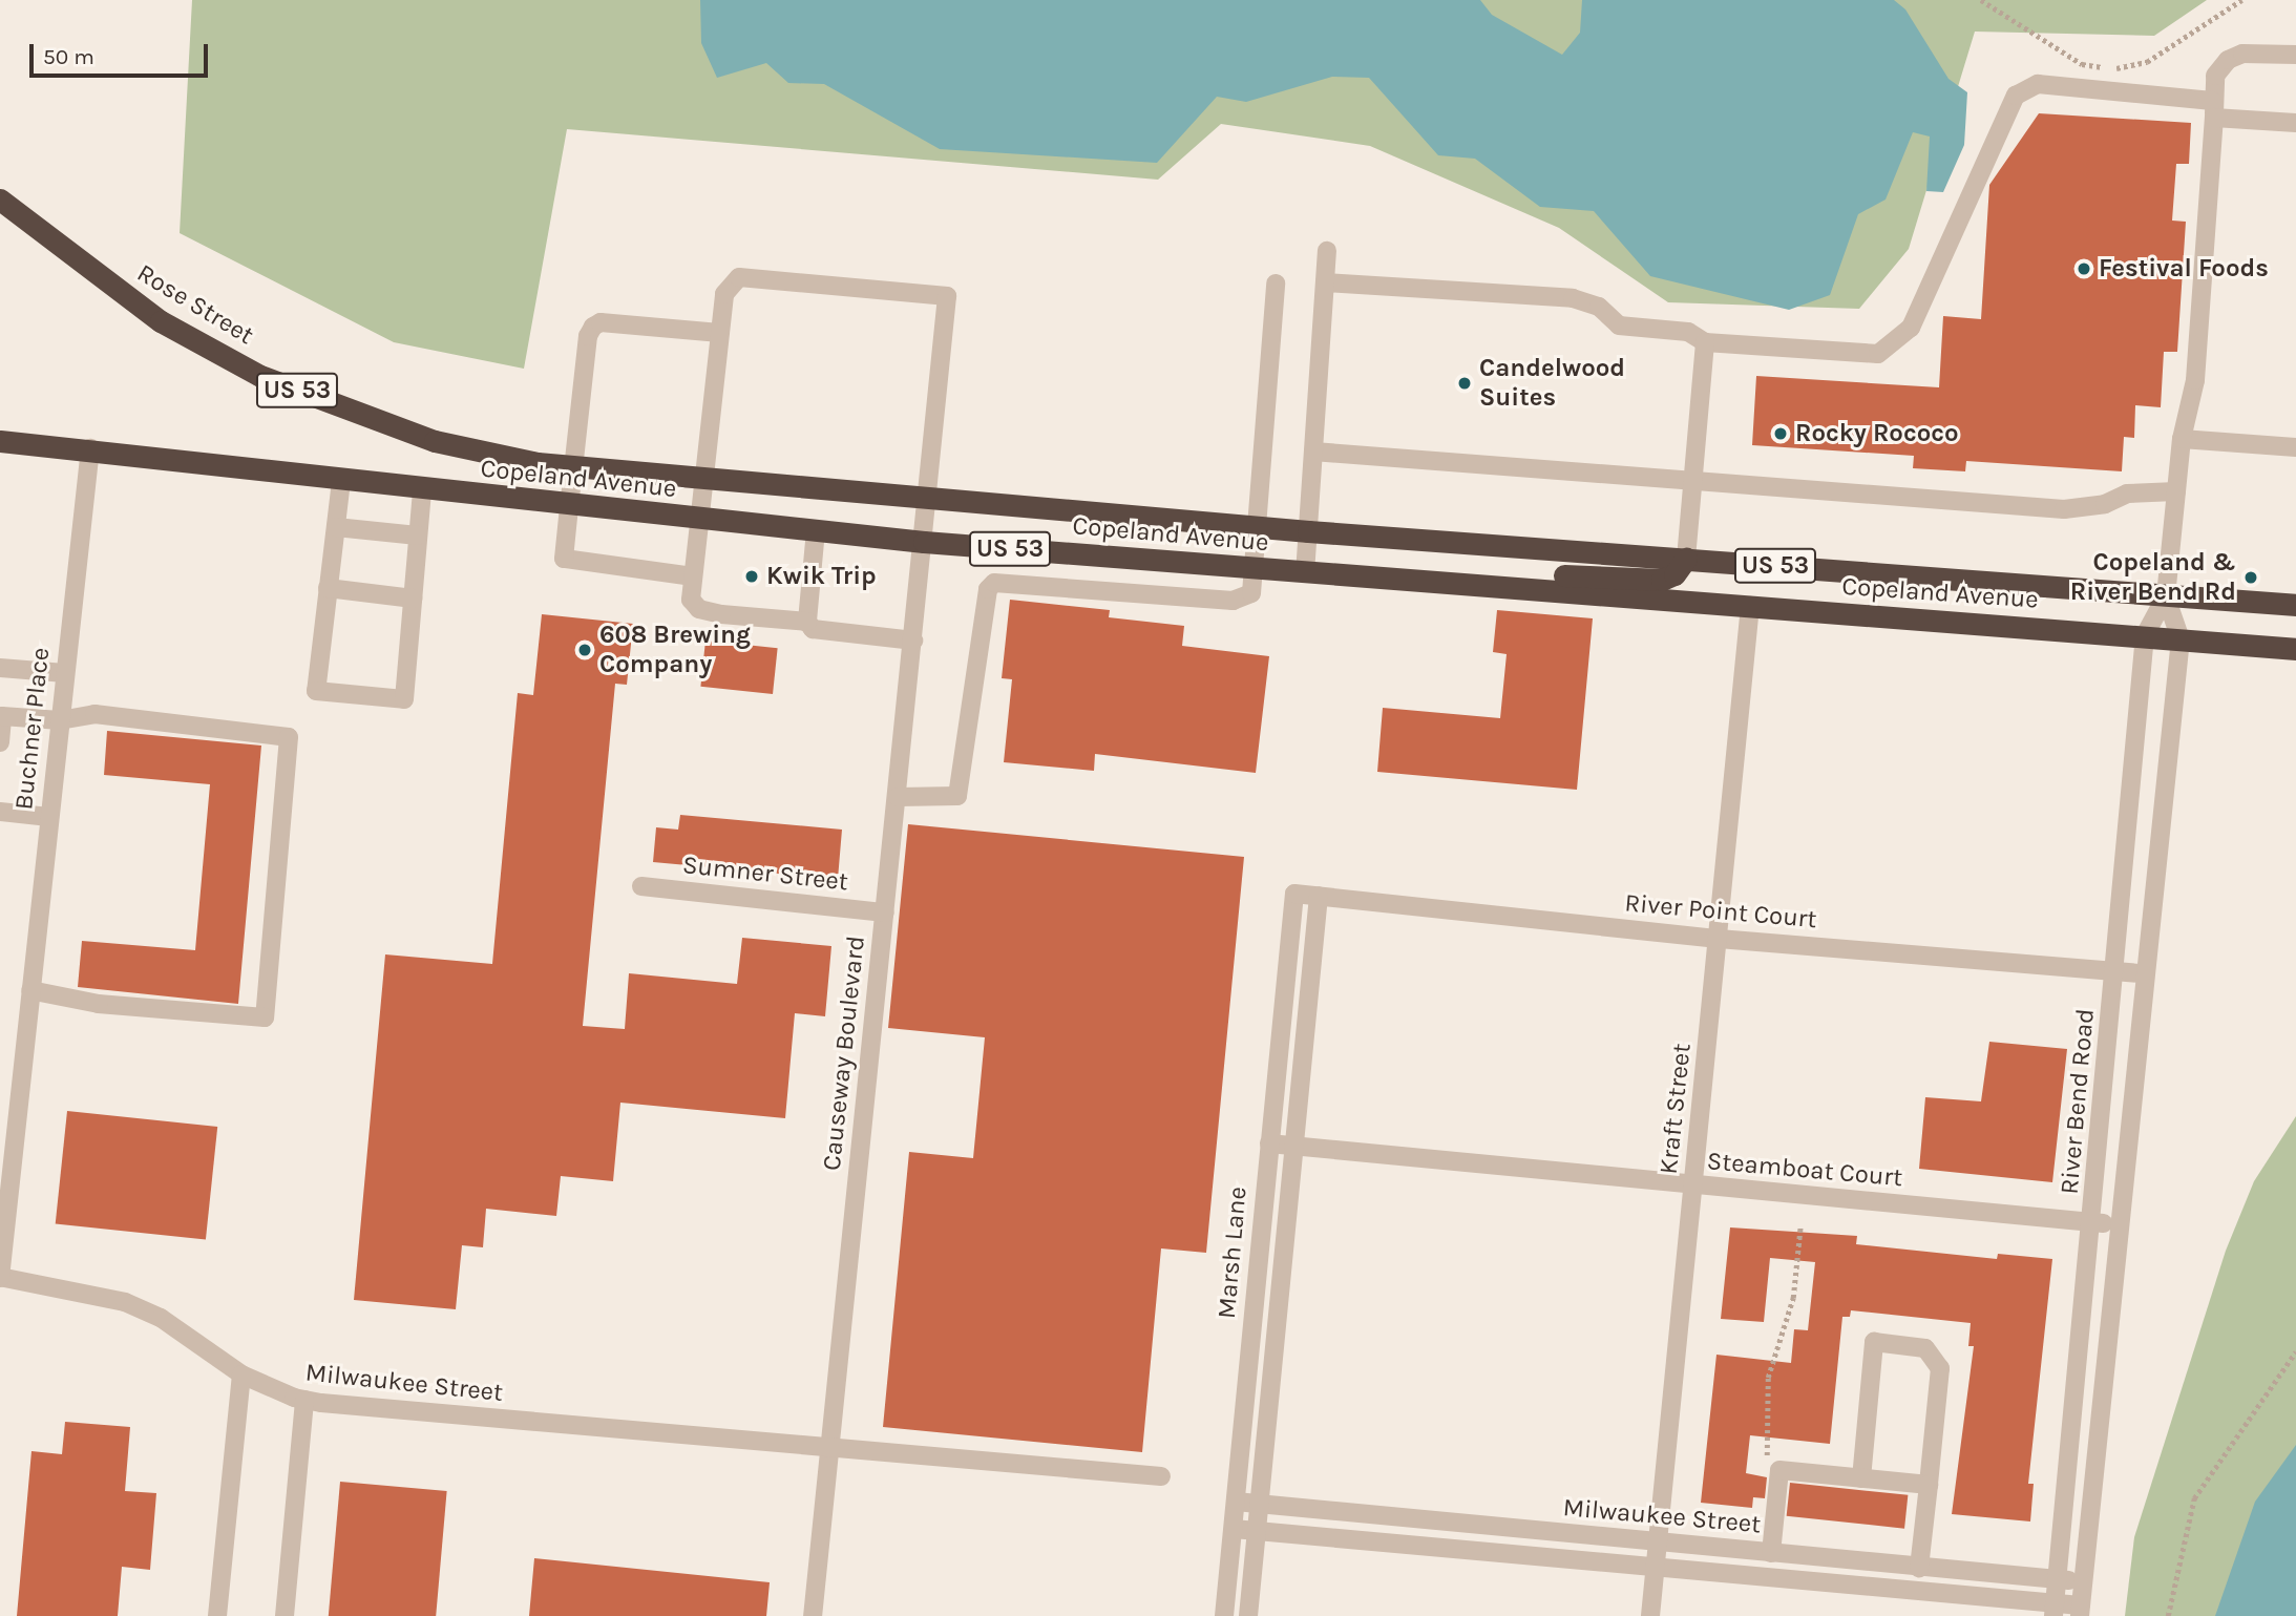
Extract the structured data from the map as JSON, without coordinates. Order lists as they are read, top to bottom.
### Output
{
  "streets": {
    "highway": ["Rose Street", "US 53", "Copeland Avenue"],
    "street": [
      "Buchner Place",
      "Sumner Street",
      "River Point Court",
      "Causeway Boulevard",
      "River Bend Road",
      "Kraft Street",
      "Steamboat Court",
      "Marsh Lane",
      "Milwaukee Street"
    ]
  },
  "crossings": [
    ["Rose Street", "Copeland Avenue"],
    ["Copeland Avenue", "Buchner Place"],
    ["Copeland Avenue", "Causeway Boulevard"],
    ["Copeland Avenue", "River Bend Road"],
    ["Copeland Avenue", "Kraft Street"],
    ["Buchner Place", "Milwaukee Street"],
    ["Sumner Street", "Causeway Boulevard"],
    ["River Point Court", "River Bend Road"],
    ["River Point Court", "Kraft Street"],
    ["River Point Court", "Marsh Lane"],
    ["Causeway Boulevard", "Milwaukee Street"],
    ["River Bend Road", "Steamboat Court"],
    ["River Bend Road", "Milwaukee Street"],
    ["Kraft Street", "Steamboat Court"],
    ["Kraft Street", "Milwaukee Street"],
    ["Steamboat Court", "Marsh Lane"],
    ["Marsh Lane", "Milwaukee Street"]
  ],
  "places": [
    "Festival Foods",
    "Candelwood Suites",
    "Rocky Rococo",
    "Kwik Trip",
    "Copeland & River Bend Rd",
    "608 Brewing Company"
  ],
  "scale_bar": "50 m"
}
